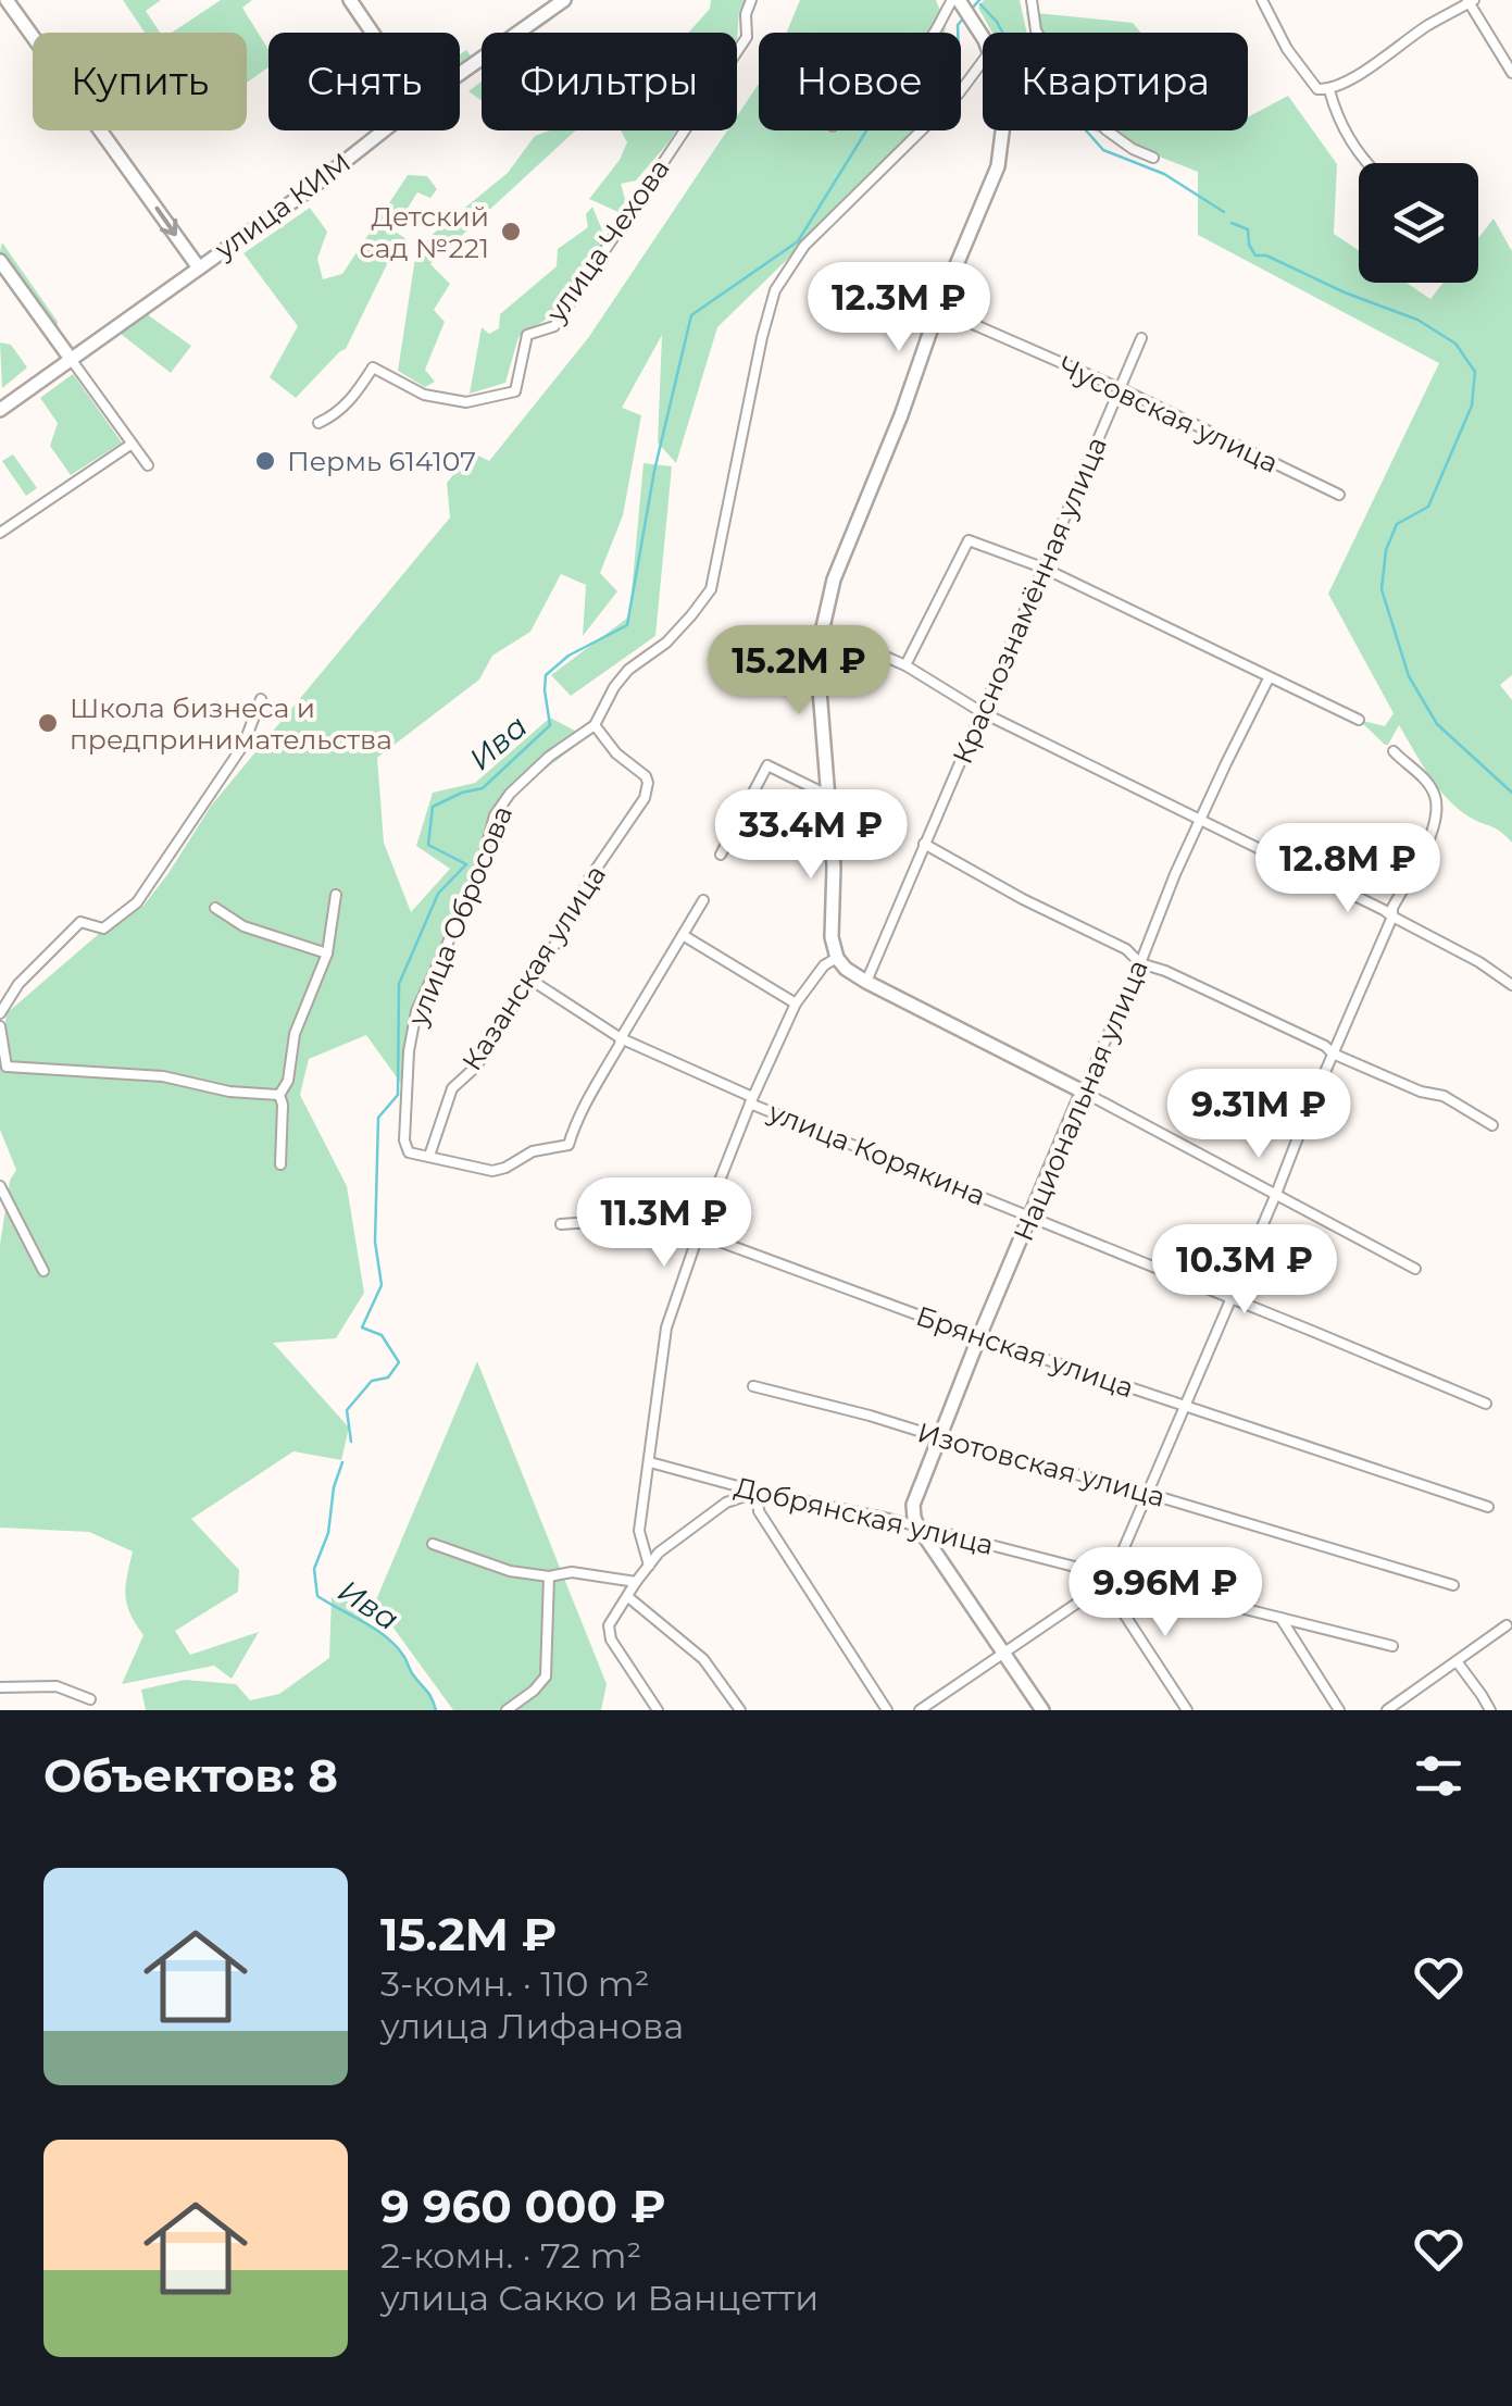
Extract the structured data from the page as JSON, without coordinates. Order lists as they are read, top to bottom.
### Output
{
  "streets": {
    "street": [
      "улица КИМ",
      "улица Чехова",
      "Чусовская улица",
      "Краснознамённая улица",
      "улица Обросова",
      "Казанская улица",
      "Национальная улица",
      "улица Корякина",
      "Брянская улица",
      "Изотовская улица",
      "Добрянская улица"
    ]
  },
  "crossings": [
    ["Чусовская улица", "Краснознамённая улица"],
    ["улица Обросова", "Казанская улица"],
    ["Казанская улица", "улица Корякина"],
    ["Национальная улица", "улица Корякина"],
    ["Национальная улица", "Брянская улица"],
    ["Национальная улица", "Изотовская улица"],
    ["Национальная улица", "Добрянская улица"]
  ],
  "water": ["Ива"],
  "places": ["Детский сад №221", "Пермь 614107", "Школа бизнеса и предпринимательства"],
  "page": {
    "chip": [
      "Купить",
      "Снять",
      "Фильтры",
      "Новое",
      "Квартира"
    ],
    "price": [
      "12.3M ₽",
      "15.2M ₽",
      "33.4M ₽",
      "12.8M ₽",
      "9.31M ₽",
      "11.3M ₽",
      "10.3M ₽",
      "9.96M ₽"
    ],
    "heading": "Объектов: 8",
    "list": [
      {
        "name": "15.2M ₽",
        "note": "3-комн. · 110 m² · улица Лифанова"
      },
      {
        "name": "9 960 000 ₽",
        "note": "2-комн. · 72 m² · улица Сакко и Ванцетти"
      }
    ]
  }
}
